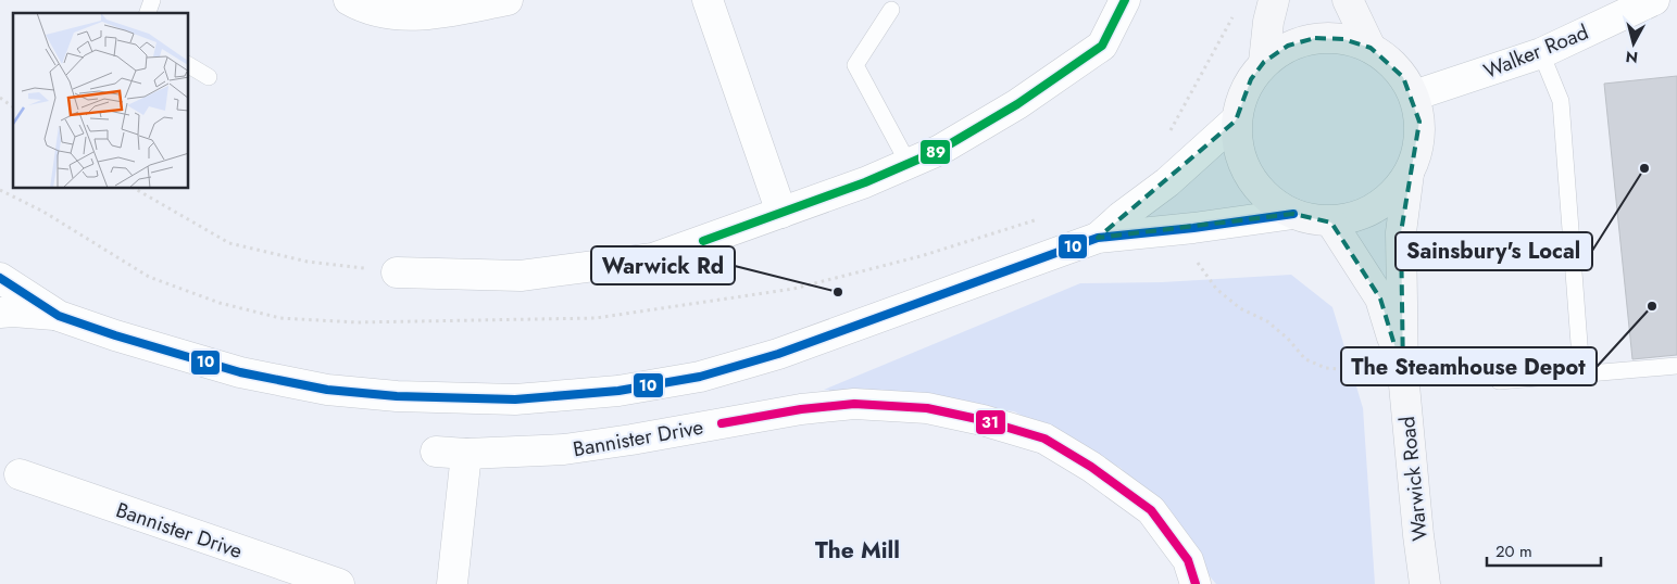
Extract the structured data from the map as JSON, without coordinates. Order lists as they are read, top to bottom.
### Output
{
  "streets": {
    "main road": ["Warwick Road"],
    "street": ["Walker Road", "Bannister Drive"]
  },
  "crossings": [
    ["Walker Road", "Warwick Road"]
  ],
  "districts": ["The Mill"],
  "places": ["Sainsbury's Local", "Warwick Rd", "The Steamhouse Depot"],
  "lines": ["transit line 89", "transit line 10", "transit line 31"],
  "scale_bar": "20 m",
  "north": "bottom"
}
